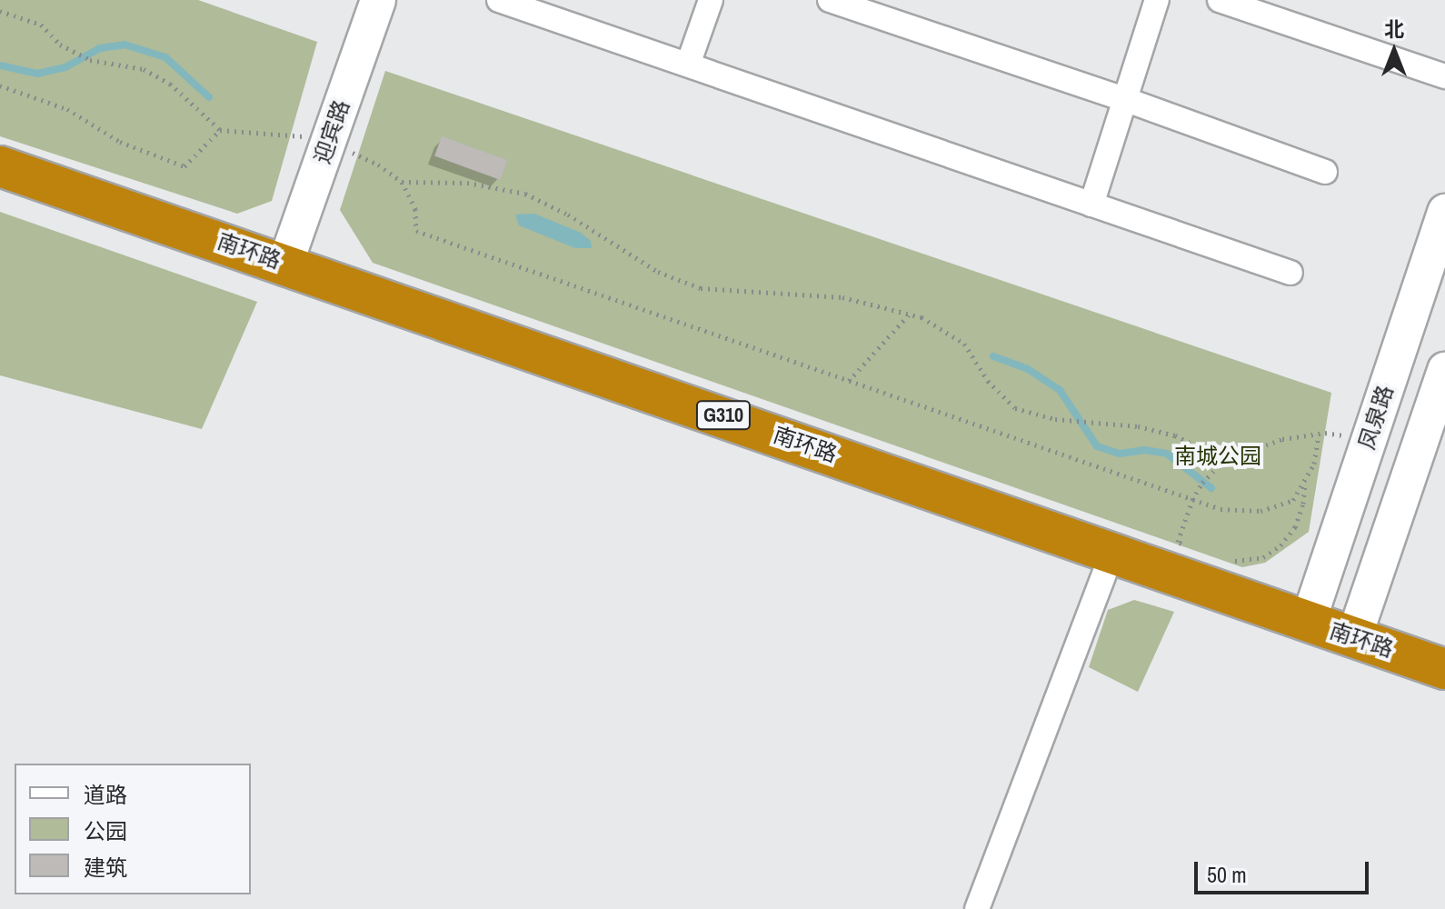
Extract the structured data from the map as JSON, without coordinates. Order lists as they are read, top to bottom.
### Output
{
  "streets": {
    "highway": ["南环路", "G310"],
    "main road": ["迎宾路", "凤泉路"]
  },
  "crossings": [
    ["迎宾路", "南环路"],
    ["南环路", "凤泉路"]
  ],
  "parks": ["南城公园"],
  "legend": ["道路", "公园", "建筑"],
  "scale_bar": "50 m",
  "north": "top"
}
